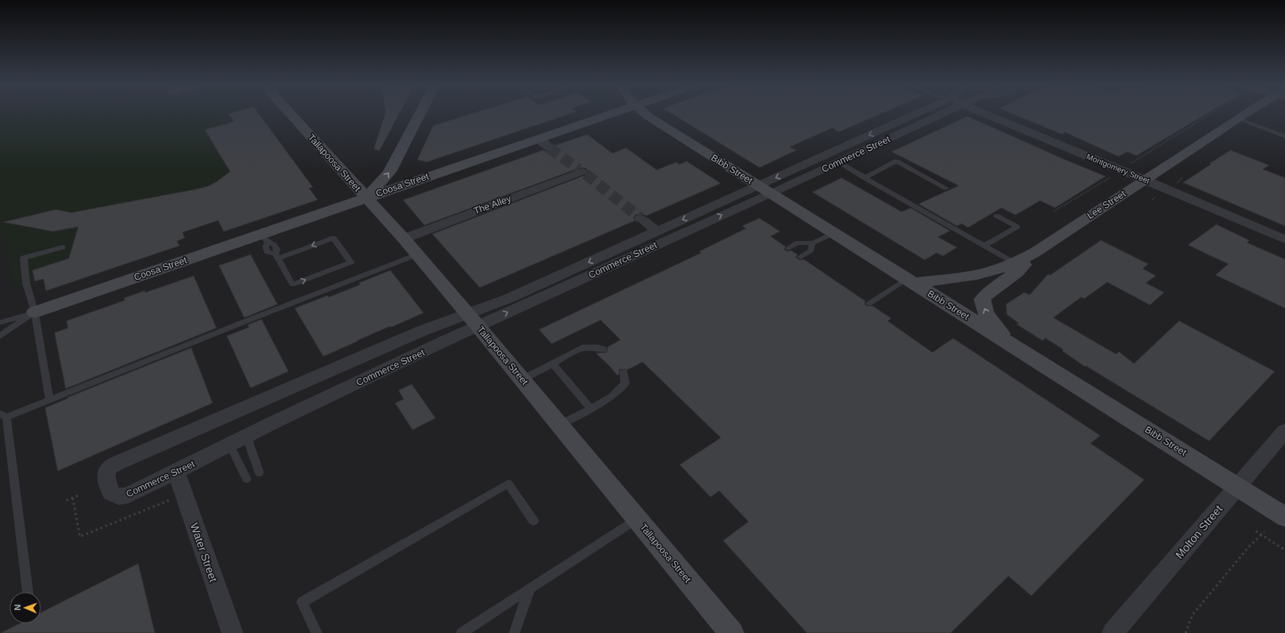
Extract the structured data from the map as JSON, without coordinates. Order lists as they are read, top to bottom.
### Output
{
  "streets": {
    "main road": [
      "Tallapoosa Street",
      "Bibb Street",
      "Coosa Street",
      "Lee Street"
    ],
    "street": [
      "Commerce Street",
      "Montgomery Street",
      "The Alley",
      "Molton Street",
      "Water Street"
    ]
  },
  "crossings": [
    ["Commerce Street", "Tallapoosa Street"],
    ["Commerce Street", "Bibb Street"],
    ["Commerce Street", "Water Street"],
    ["Tallapoosa Street", "Coosa Street"],
    ["Tallapoosa Street", "The Alley"],
    ["Montgomery Street", "Lee Street"],
    ["Bibb Street", "Lee Street"],
    ["Bibb Street", "Molton Street"]
  ],
  "north": "left"
}
